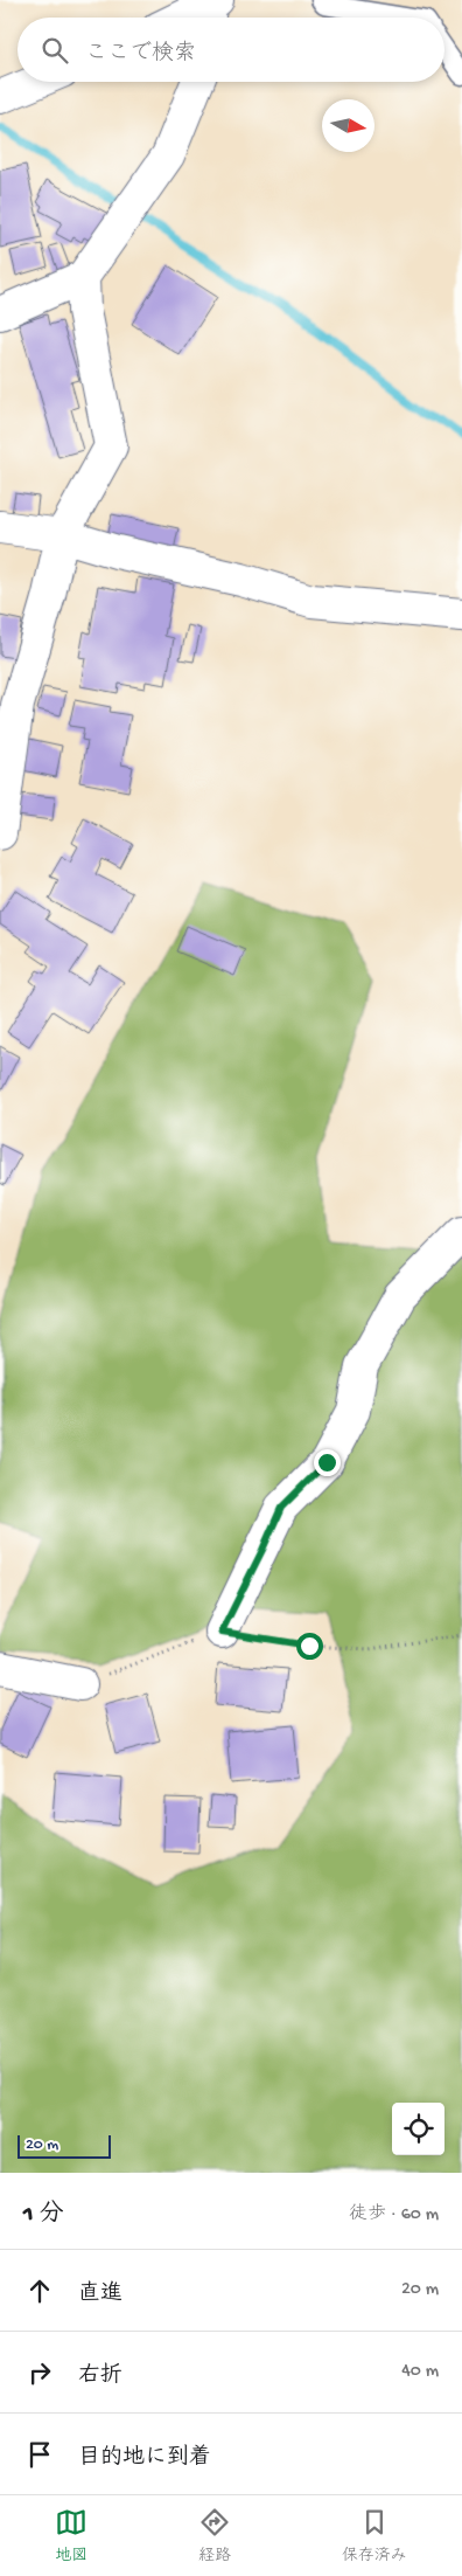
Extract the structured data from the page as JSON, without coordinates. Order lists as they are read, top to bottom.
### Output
{
  "scale_bar": "20 m",
  "north": "right",
  "page": {
    "search": "ここで検索",
    "scale": "20 m",
    "heading": ["1 分", "徒歩 · 60 m"],
    "list": [
      ["直進", "20 m"],
      ["右折", "40 m"],
      "目的地に到着"
    ],
    "nav": ["地図", "経路", "保存済み"]
  }
}
